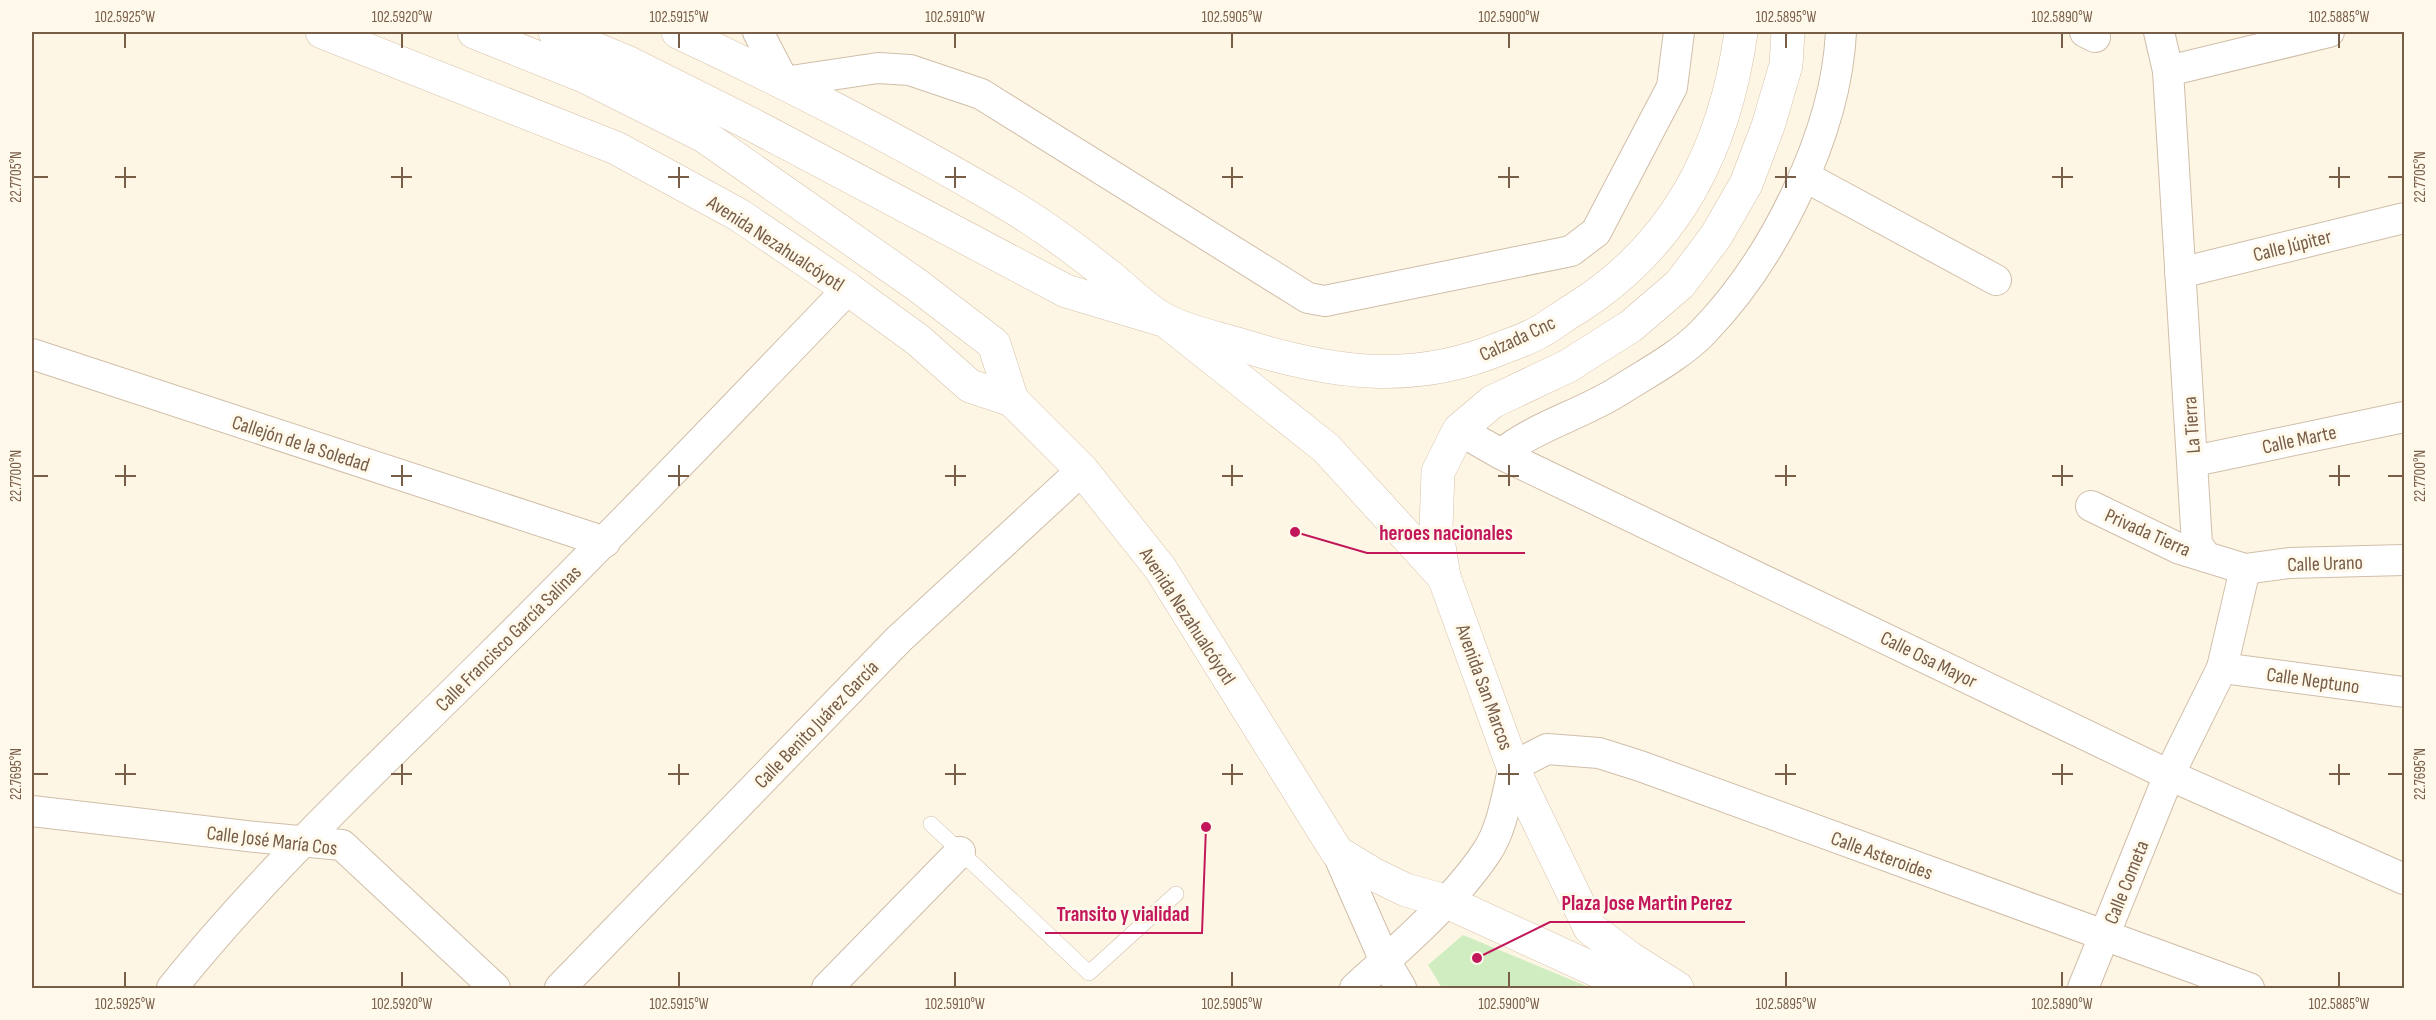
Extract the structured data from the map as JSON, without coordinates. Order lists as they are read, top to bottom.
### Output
{
  "streets": {
    "main road": ["Avenida Nezahualcóyotl", "Calzada Cnc", "Avenida San Marcos"],
    "street": [
      "Calle Júpiter",
      "La Tierra",
      "Calle Marte",
      "Callejón de la Soledad",
      "Privada Tierra",
      "Calle Urano",
      "Calle Francisco García Salinas",
      "Calle Osa Mayor",
      "Calle Neptuno",
      "Calle Benito Juárez García",
      "Calle José María Cos",
      "Calle Asteroides",
      "Calle Cometa"
    ]
  },
  "crossings": [
    ["Avenida Nezahualcóyotl", "Calle Francisco García Salinas"],
    ["Avenida Nezahualcóyotl", "Calle Benito Juárez García"],
    ["Calle Júpiter", "La Tierra"],
    ["La Tierra", "Calle Marte"],
    ["La Tierra", "Privada Tierra"],
    ["Callejón de la Soledad", "Calle Francisco García Salinas"],
    ["Calle Francisco García Salinas", "Calle José María Cos"],
    ["Calle Osa Mayor", "Calle Cometa"],
    ["Avenida San Marcos", "Calle Asteroides"],
    ["Calle Asteroides", "Calle Cometa"]
  ],
  "places": ["heroes nacionales", "Transito y vialidad", "Plaza Jose Martin Perez"],
  "coordinates": [
    "102.5925°W",
    "102.5920°W",
    "102.5915°W",
    "102.5910°W",
    "102.5905°W",
    "102.5900°W",
    "102.5895°W",
    "102.5890°W",
    "102.5885°W",
    "22.7705°N",
    "22.7700°N",
    "22.7695°N"
  ]
}
